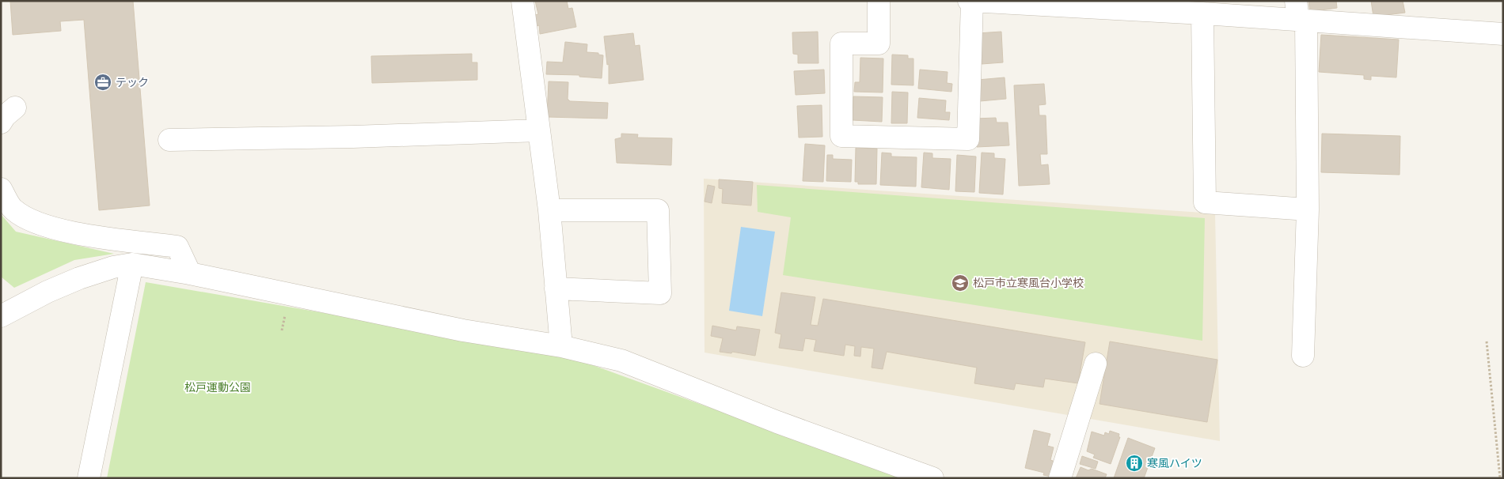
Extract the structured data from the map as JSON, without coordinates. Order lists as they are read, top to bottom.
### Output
{
  "parks": ["松戸運動公園"],
  "places": {
    "office": ["テック"],
    "school or university": ["松戸市立寒風台小学校"],
    "building": ["寒風ハイツ"]
  }
}
